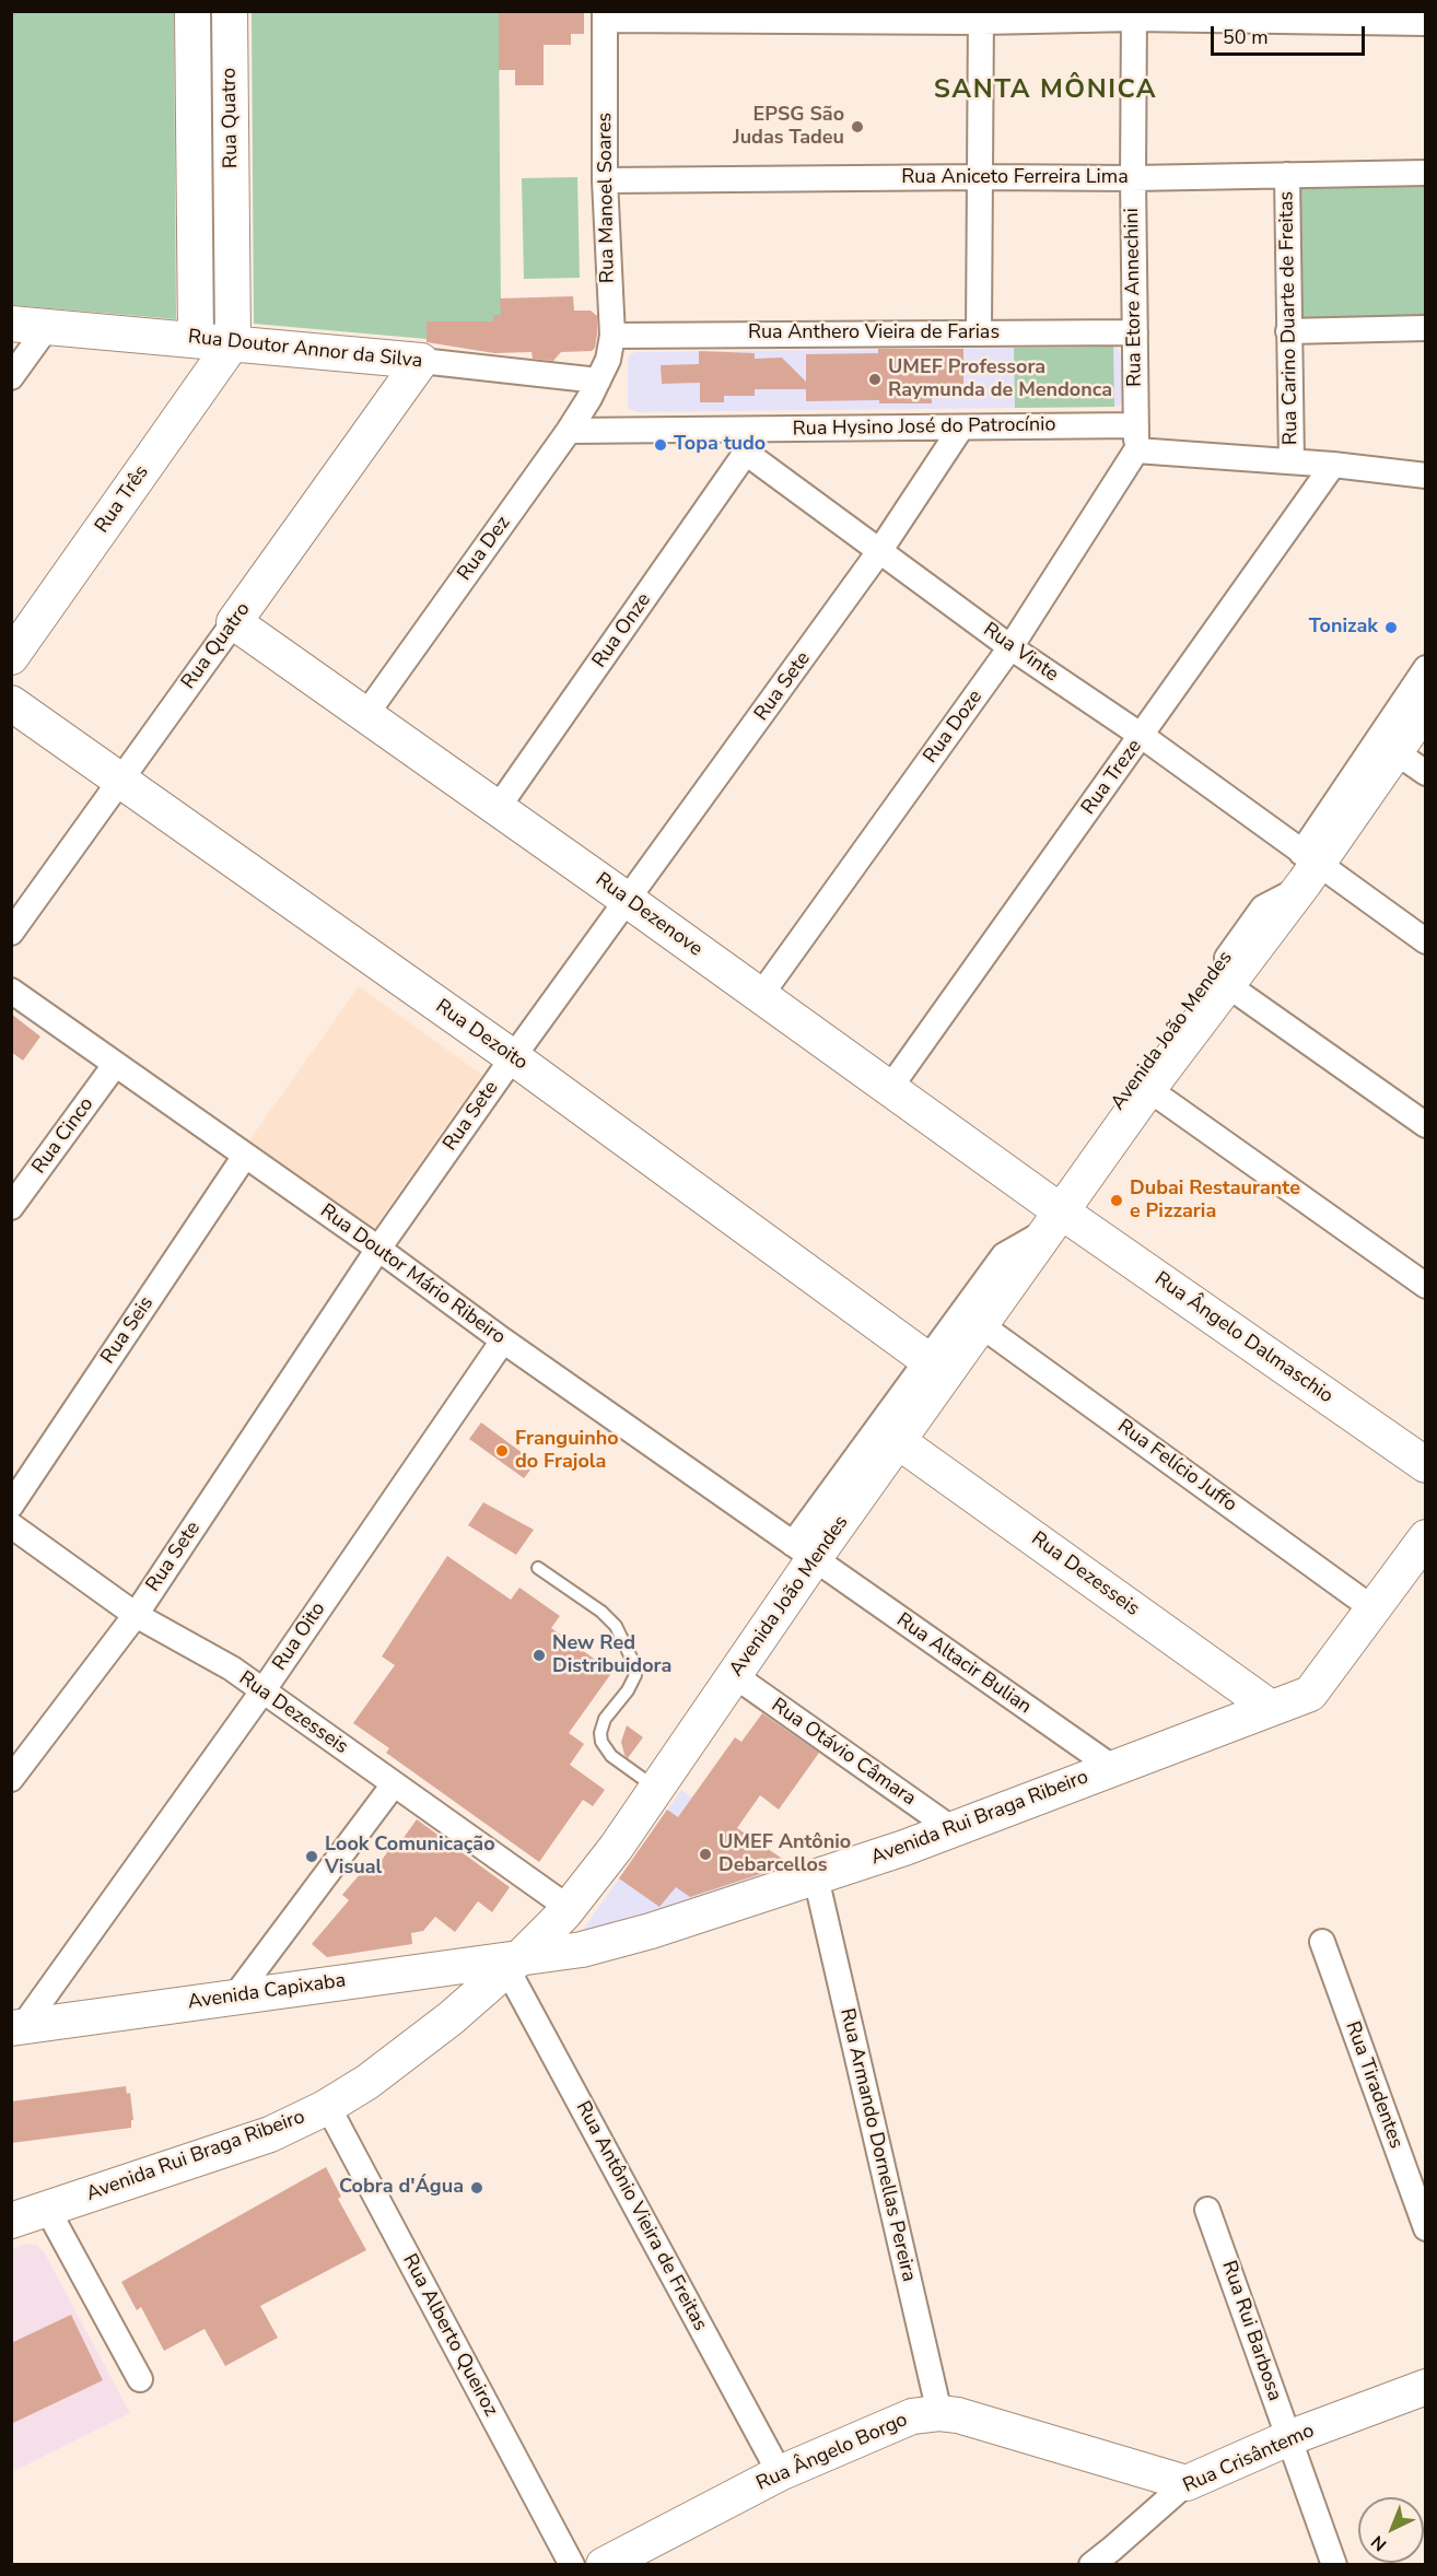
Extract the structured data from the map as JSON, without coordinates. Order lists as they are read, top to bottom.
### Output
{
  "streets": {
    "street": [
      "Rua Quatro",
      "Rua Aniceto Ferreira Lima",
      "Rua Manoel Soares",
      "Rua Etore Annechini",
      "Rua Carino Duarte de Freitas",
      "Rua Anthero Vieira de Farias",
      "Rua Doutor Annor da Silva",
      "Rua Hysino José do Patrocínio",
      "Rua Três",
      "Rua Dez",
      "Rua Onze",
      "Rua Vinte",
      "Rua Sete",
      "Rua Doze",
      "Rua Treze",
      "Rua Dezenove",
      "Avenida João Mendes",
      "Rua Dezoito",
      "Rua Cinco",
      "Rua Doutor Mário Ribeiro",
      "Rua Seis",
      "Rua Ângelo Dalmaschio",
      "Rua Felício Juffo",
      "Rua Dezesseis",
      "Rua Oito",
      "Rua Altacir Bulian",
      "Rua Otávio Câmara",
      "Avenida Rui Braga Ribeiro",
      "Avenida Capixaba",
      "Rua Tiradentes",
      "Rua Armando Dornellas Pereira",
      "Rua Antônio Vieira de Freitas",
      "Rua Rui Barbosa",
      "Rua Alberto Queiroz",
      "Rua Ângelo Borgo",
      "Rua Crisântemo"
    ]
  },
  "crossings": [
    ["Rua Quatro", "Rua Doutor Annor da Silva"],
    ["Rua Quatro", "Rua Três"],
    ["Rua Quatro", "Rua Dezenove"],
    ["Rua Quatro", "Rua Dezoito"],
    ["Rua Aniceto Ferreira Lima", "Rua Manoel Soares"],
    ["Rua Aniceto Ferreira Lima", "Rua Etore Annechini"],
    ["Rua Aniceto Ferreira Lima", "Rua Carino Duarte de Freitas"],
    ["Rua Manoel Soares", "Rua Anthero Vieira de Farias"],
    ["Rua Manoel Soares", "Rua Doutor Annor da Silva"],
    ["Rua Manoel Soares", "Rua Dez"],
    ["Rua Etore Annechini", "Rua Anthero Vieira de Farias"],
    ["Rua Etore Annechini", "Rua Hysino José do Patrocínio"],
    ["Rua Doutor Annor da Silva", "Rua Três"],
    ["Rua Doutor Annor da Silva", "Rua Dez"],
    ["Rua Hysino José do Patrocínio", "Rua Dez"],
    ["Rua Hysino José do Patrocínio", "Rua Onze"],
    ["Rua Hysino José do Patrocínio", "Rua Vinte"],
    ["Rua Hysino José do Patrocínio", "Rua Sete"],
    ["Rua Dez", "Rua Dezenove"],
    ["Rua Onze", "Rua Vinte"],
    ["Rua Onze", "Rua Dezenove"],
    ["Rua Vinte", "Rua Sete"],
    ["Rua Vinte", "Rua Doze"],
    ["Rua Vinte", "Rua Treze"],
    ["Rua Vinte", "Avenida João Mendes"],
    ["Rua Sete", "Rua Dezenove"],
    ["Rua Sete", "Rua Dezoito"],
    ["Rua Sete", "Rua Doutor Mário Ribeiro"],
    ["Rua Sete", "Rua Dezesseis"],
    ["Rua Doze", "Rua Dezenove"],
    ["Rua Treze", "Rua Dezenove"],
    ["Rua Dezenove", "Avenida João Mendes"],
    ["Rua Dezenove", "Rua Ângelo Dalmaschio"],
    ["Avenida João Mendes", "Rua Dezoito"],
    ["Avenida João Mendes", "Rua Doutor Mário Ribeiro"],
    ["Avenida João Mendes", "Rua Ângelo Dalmaschio"],
    ["Avenida João Mendes", "Rua Felício Juffo"],
    ["Avenida João Mendes", "Rua Dezesseis"],
    ["Avenida João Mendes", "Rua Altacir Bulian"],
    ["Avenida João Mendes", "Rua Otávio Câmara"],
    ["Avenida João Mendes", "Avenida Rui Braga Ribeiro"],
    ["Avenida João Mendes", "Avenida Capixaba"],
    ["Avenida João Mendes", "Rua Antônio Vieira de Freitas"],
    ["Rua Cinco", "Rua Doutor Mário Ribeiro"],
    ["Rua Doutor Mário Ribeiro", "Rua Seis"],
    ["Rua Doutor Mário Ribeiro", "Rua Oito"],
    ["Rua Doutor Mário Ribeiro", "Rua Altacir Bulian"],
    ["Rua Felício Juffo", "Avenida Rui Braga Ribeiro"],
    ["Rua Dezesseis", "Rua Oito"],
    ["Rua Dezesseis", "Avenida Rui Braga Ribeiro"],
    ["Rua Oito", "Avenida Capixaba"],
    ["Rua Altacir Bulian", "Avenida Rui Braga Ribeiro"],
    ["Rua Otávio Câmara", "Avenida Rui Braga Ribeiro"],
    ["Avenida Rui Braga Ribeiro", "Avenida Capixaba"],
    ["Avenida Rui Braga Ribeiro", "Rua Armando Dornellas Pereira"],
    ["Avenida Rui Braga Ribeiro", "Rua Antônio Vieira de Freitas"],
    ["Avenida Rui Braga Ribeiro", "Rua Alberto Queiroz"],
    ["Avenida Capixaba", "Rua Antônio Vieira de Freitas"],
    ["Rua Armando Dornellas Pereira", "Rua Ângelo Borgo"],
    ["Rua Antônio Vieira de Freitas", "Rua Ângelo Borgo"],
    ["Rua Rui Barbosa", "Rua Crisântemo"],
    ["Rua Ângelo Borgo", "Rua Crisântemo"]
  ],
  "districts": ["SANTA MÔNICA"],
  "places": [
    "EPSG São Judas Tadeu",
    "UMEF Professora Raymunda de Mendonca",
    "Topa tudo",
    "Tonizak",
    "Dubai Restaurante e Pizzaria",
    "Franguinho do Frajola",
    "New Red Distribuidora",
    "UMEF Antônio Debarcellos",
    "Look Comunicação Visual",
    "Cobra d'Água"
  ],
  "scale_bar": "50 m",
  "north": "bottom left"
}
